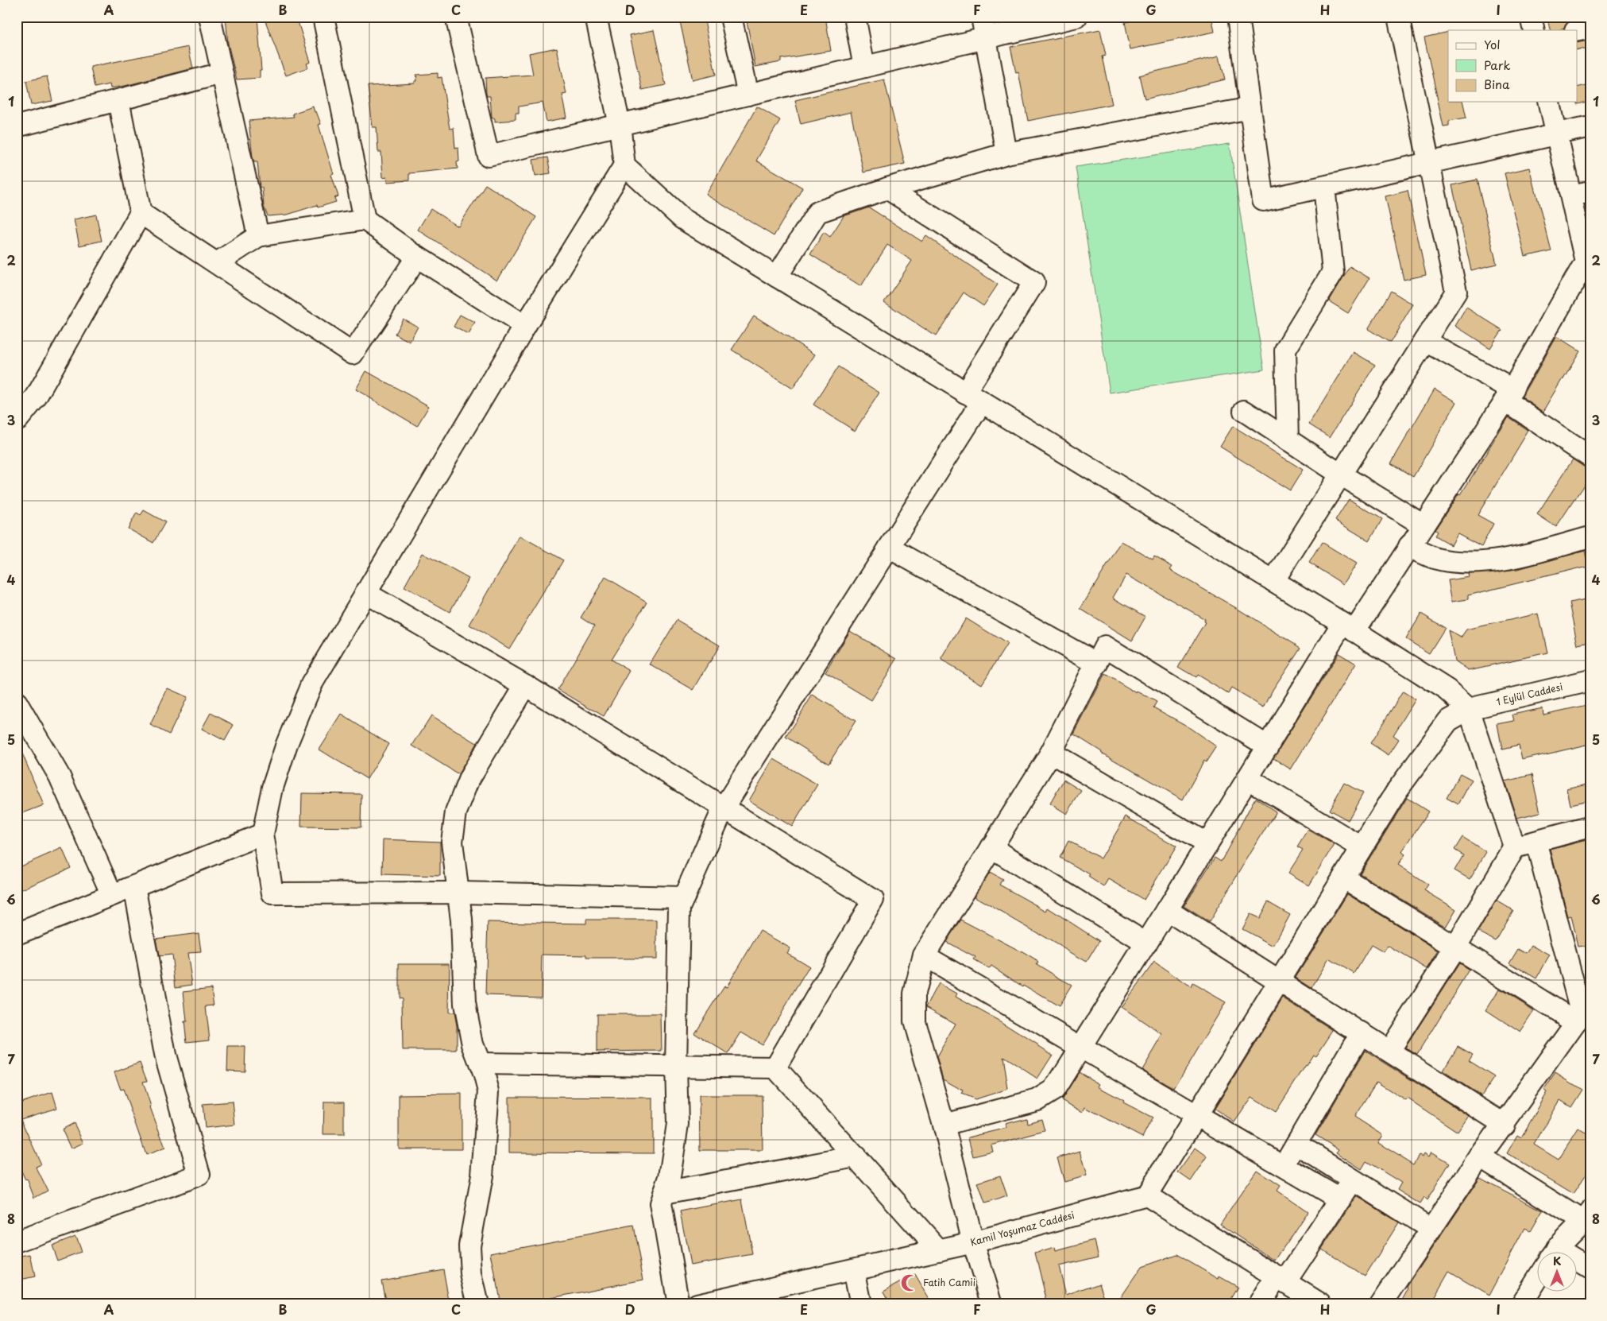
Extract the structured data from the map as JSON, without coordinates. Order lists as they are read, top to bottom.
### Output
{
  "streets": {
    "street": ["1 Eylül Caddesi", "Kamil Yoşumaz Caddesi"]
  },
  "crossings": [
    ["1 Eylül Caddesi", "Kamil Yoşumaz Caddesi"]
  ],
  "places": {
    "mosque": ["Fatih Camii"]
  },
  "legend": ["Yol", "Park", "Bina"],
  "north": "top",
  "grid": {
    "columns": [
      "A",
      "B",
      "C",
      "D",
      "E",
      "F",
      "G",
      "H",
      "I"
    ],
    "rows": [
      "1",
      "2",
      "3",
      "4",
      "5",
      "6",
      "7",
      "8"
    ]
  }
}
